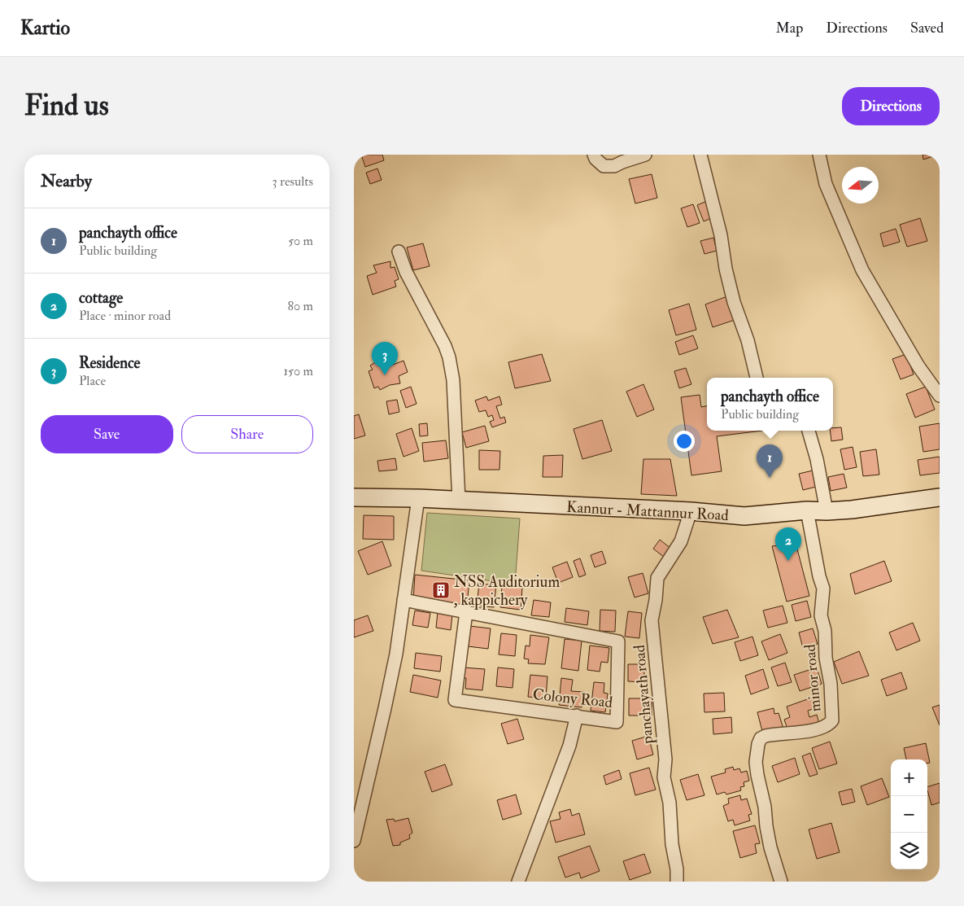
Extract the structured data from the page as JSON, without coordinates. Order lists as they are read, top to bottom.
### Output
{
  "streets": {
    "main road": ["Kannur - Mattannur Road"],
    "street": ["minor road", "panchayath road", "Colony Road"]
  },
  "crossings": [
    ["Kannur - Mattannur Road", "minor road"],
    ["Kannur - Mattannur Road", "panchayath road"]
  ],
  "places": {
    "building": ["NSS Auditorium , kappichery"]
  },
  "north": "left",
  "page": {
    "header": "Kartio",
    "nav": ["Map", "Directions", "Saved"],
    "buttons": [
      "Directions",
      ["Save", "Share"]
    ],
    "title": "Find us",
    "heading": ["Nearby", "3 results"],
    "list": [
      {
        "mark": "1",
        "name": "panchayth office",
        "note": "Public building",
        "value": "50 m"
      },
      {
        "mark": "2",
        "name": "cottage",
        "note": "Place · minor road",
        "value": "80 m"
      },
      {
        "mark": "3",
        "name": "Residence",
        "note": "Place",
        "value": "150 m"
      }
    ],
    "pins": ["3", "1", "2"],
    "popup": ["panchayth office", "Public building"],
    "map_buttons": ["+", "−"]
  }
}
